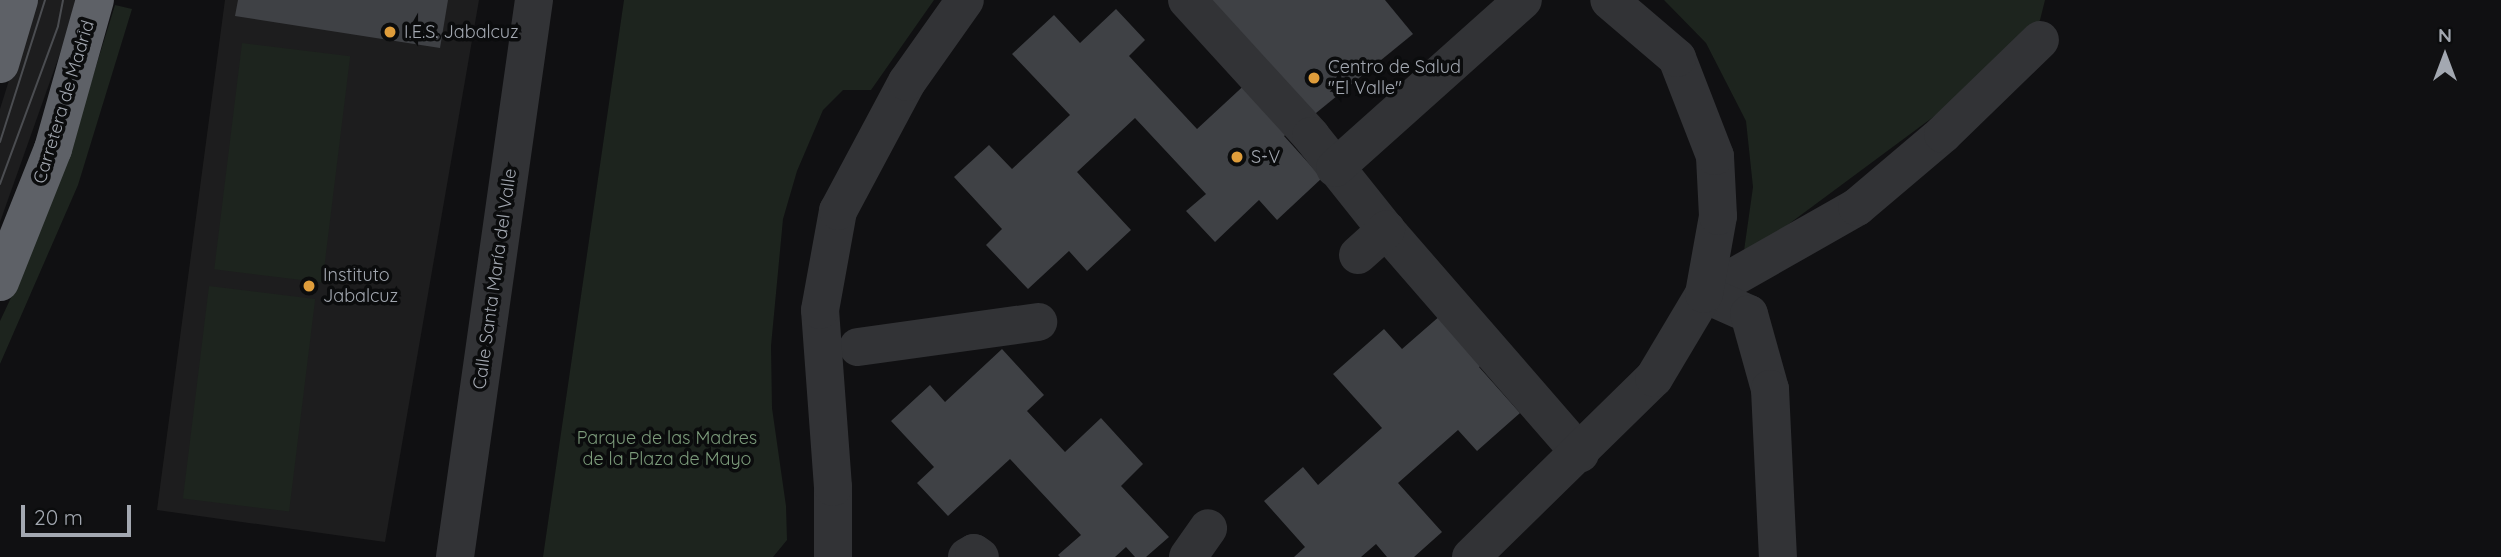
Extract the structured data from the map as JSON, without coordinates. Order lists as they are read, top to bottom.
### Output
{
  "streets": {
    "highway": ["Carretera de Madrid"],
    "street": ["Calle Santa María del Valle"]
  },
  "parks": ["Parque de las Madres de la Plaza de Mayo"],
  "places": [
    "I.E.S. Jabalcuz",
    "Centro de Salud \"El Valle\"",
    "S-V",
    "Instituto Jabalcuz"
  ],
  "scale_bar": "20 m",
  "north": "top"
}
